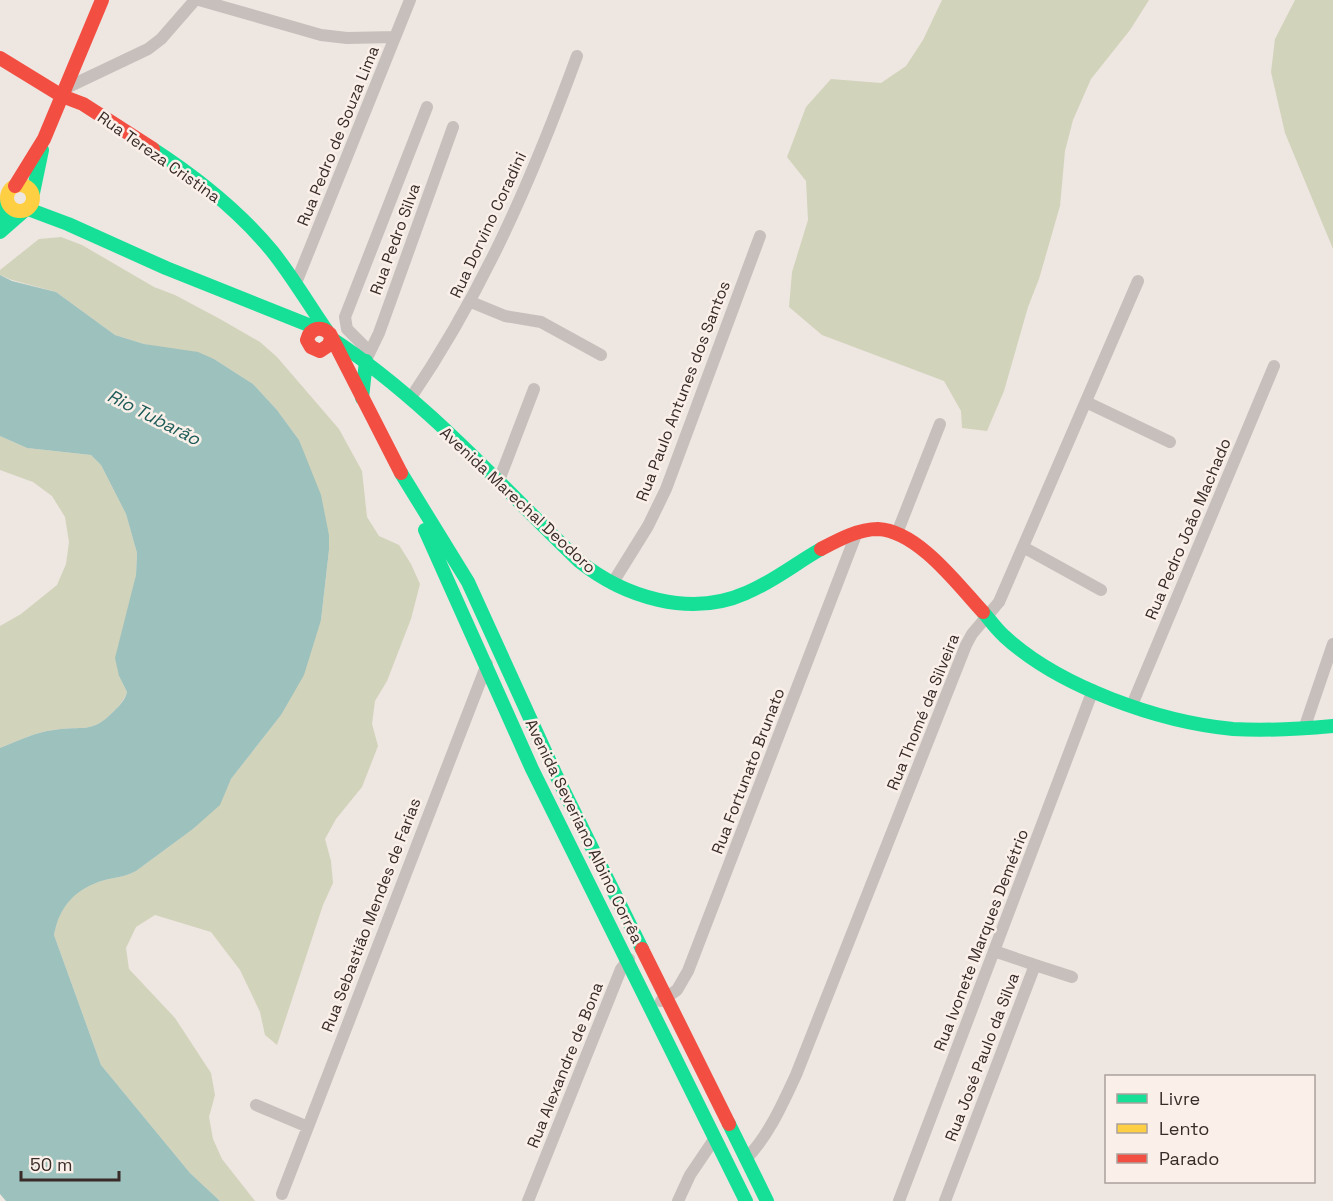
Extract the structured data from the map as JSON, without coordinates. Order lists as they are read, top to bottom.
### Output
{
  "streets": {
    "main road": ["Rua Tereza Cristina", "Avenida Marechal Deodoro", "Avenida Severiano Albino Corrêa"],
    "street": [
      "Rua Pedro de Souza Lima",
      "Rua Dorvino Coradini",
      "Rua Pedro Silva",
      "Rua Paulo Antunes dos Santos",
      "Rua Pedro João Machado",
      "Rua Thomé da Silveira",
      "Rua Fortunato Brunato",
      "Rua Sebastião Mendes de Farias",
      "Rua Ivonete Marques Demétrio",
      "Rua José Paulo da Silva",
      "Rua Alexandre de Bona"
    ]
  },
  "crossings": [
    ["Rua Pedro de Souza Lima", "Rua Tereza Cristina"],
    ["Rua Tereza Cristina", "Avenida Marechal Deodoro"],
    ["Rua Tereza Cristina", "Avenida Severiano Albino Corrêa"],
    ["Rua Dorvino Coradini", "Avenida Marechal Deodoro"],
    ["Rua Pedro Silva", "Avenida Marechal Deodoro"],
    ["Rua Paulo Antunes dos Santos", "Avenida Marechal Deodoro"],
    ["Avenida Marechal Deodoro", "Rua Pedro João Machado"],
    ["Avenida Marechal Deodoro", "Rua Thomé da Silveira"],
    ["Avenida Marechal Deodoro", "Rua Fortunato Brunato"],
    ["Avenida Marechal Deodoro", "Avenida Severiano Albino Corrêa"],
    ["Avenida Marechal Deodoro", "Rua Ivonete Marques Demétrio"],
    ["Rua Thomé da Silveira", "Avenida Severiano Albino Corrêa"],
    ["Rua Fortunato Brunato", "Avenida Severiano Albino Corrêa"],
    ["Avenida Severiano Albino Corrêa", "Rua Sebastião Mendes de Farias"],
    ["Avenida Severiano Albino Corrêa", "Rua Alexandre de Bona"],
    ["Rua Ivonete Marques Demétrio", "Rua José Paulo da Silva"]
  ],
  "water": ["Rio Tubarão"],
  "legend": ["Livre", "Lento", "Parado"],
  "scale_bar": "50 m"
}
